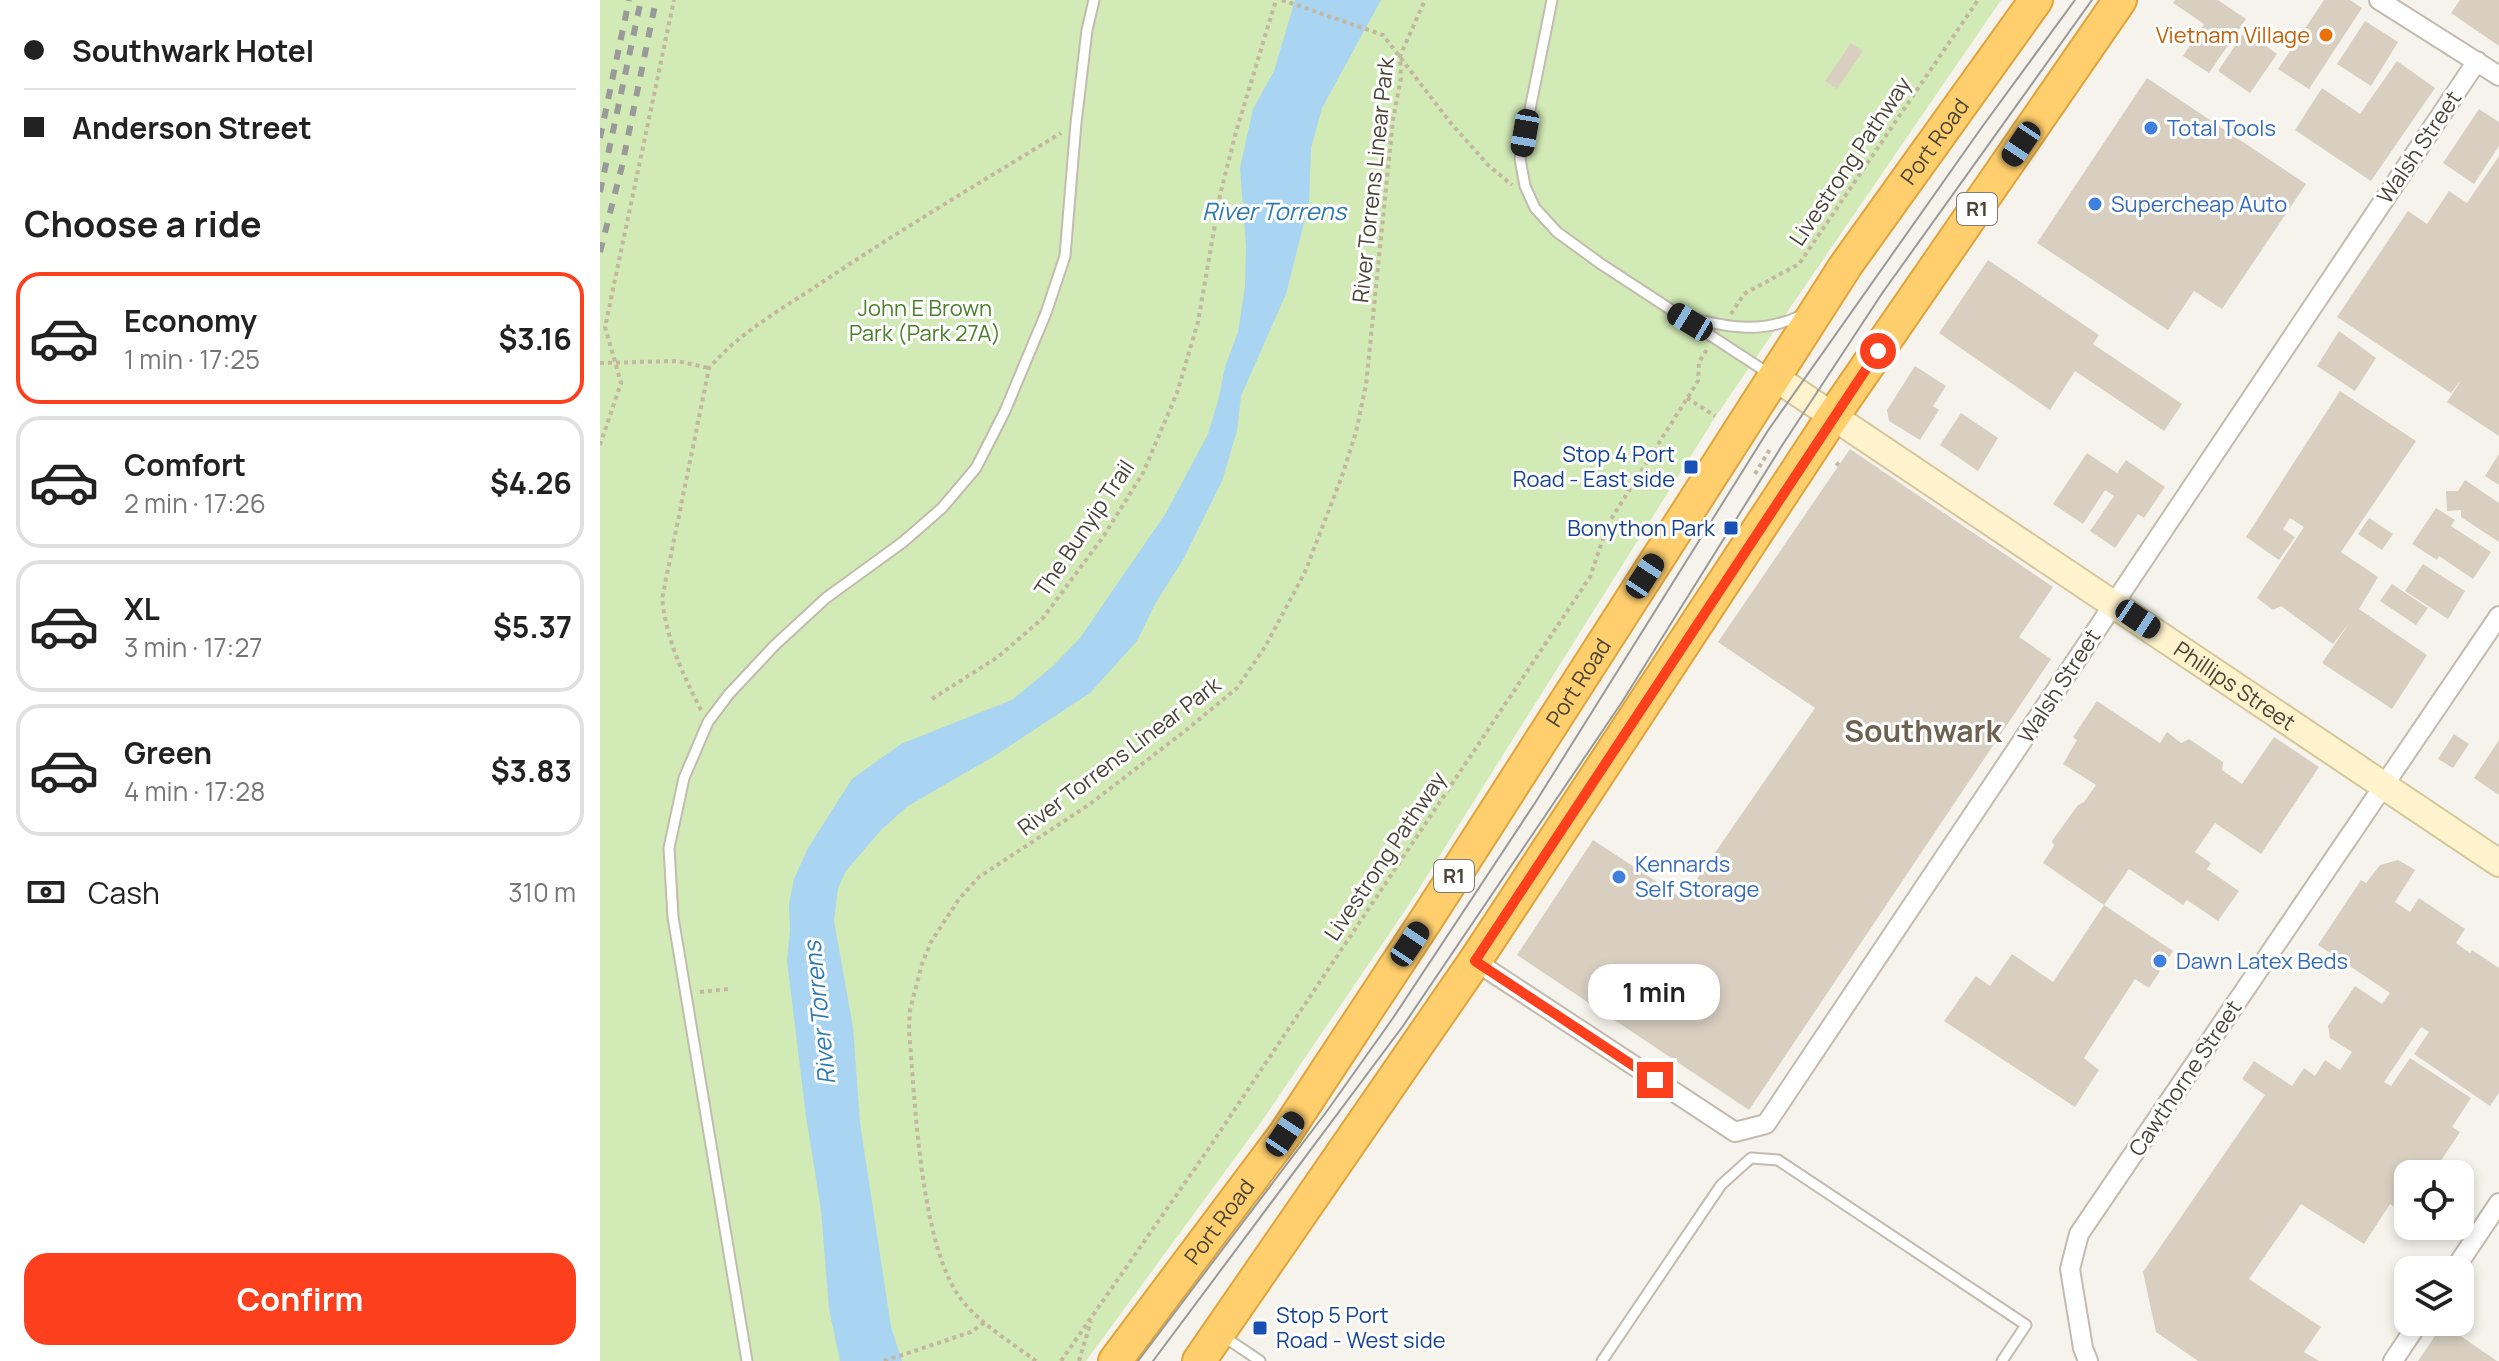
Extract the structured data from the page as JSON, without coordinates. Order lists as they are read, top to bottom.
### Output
{
  "streets": {
    "highway": ["Port Road", "R1"],
    "street": ["Walsh Street", "Phillips Street", "Cawthorne Street"],
    "path": ["Livestrong Pathway", "River Torrens Linear Park", "The Bunyip Trail"]
  },
  "crossings": [
    ["Port Road", "Phillips Street"],
    ["Walsh Street", "R1"],
    ["Walsh Street", "Phillips Street"],
    ["R1", "Phillips Street"],
    ["Phillips Street", "Cawthorne Street"]
  ],
  "districts": ["Southwark"],
  "water": ["River Torrens"],
  "parks": ["John E Brown Park (Park 27A)"],
  "places": {
    "other": [
      "Vietnam Village",
      "Total Tools",
      "Supercheap Auto",
      "Kennards Self Storage",
      "Dawn Latex Beds"
    ],
    "transit": ["Stop 4 Port Road - East side", "Bonython Park", "Stop 5 Port Road - West side"]
  },
  "page": {
    "banner": ["Southwark Hotel", "Anderson Street"],
    "heading": "Choose a ride",
    "list": [
      {
        "name": "Economy",
        "note": "1 min · 17:25",
        "value": "$3.16"
      },
      {
        "name": "Comfort",
        "note": "2 min · 17:26",
        "value": "$4.26"
      },
      {
        "name": "XL",
        "note": "3 min · 17:27",
        "value": "$5.37"
      },
      {
        "name": "Green",
        "note": "4 min · 17:28",
        "value": "$3.83"
      }
    ],
    "pay": ["Cash", "310 m"],
    "bubble": "1 min",
    "buttons": "Confirm"
  }
}
